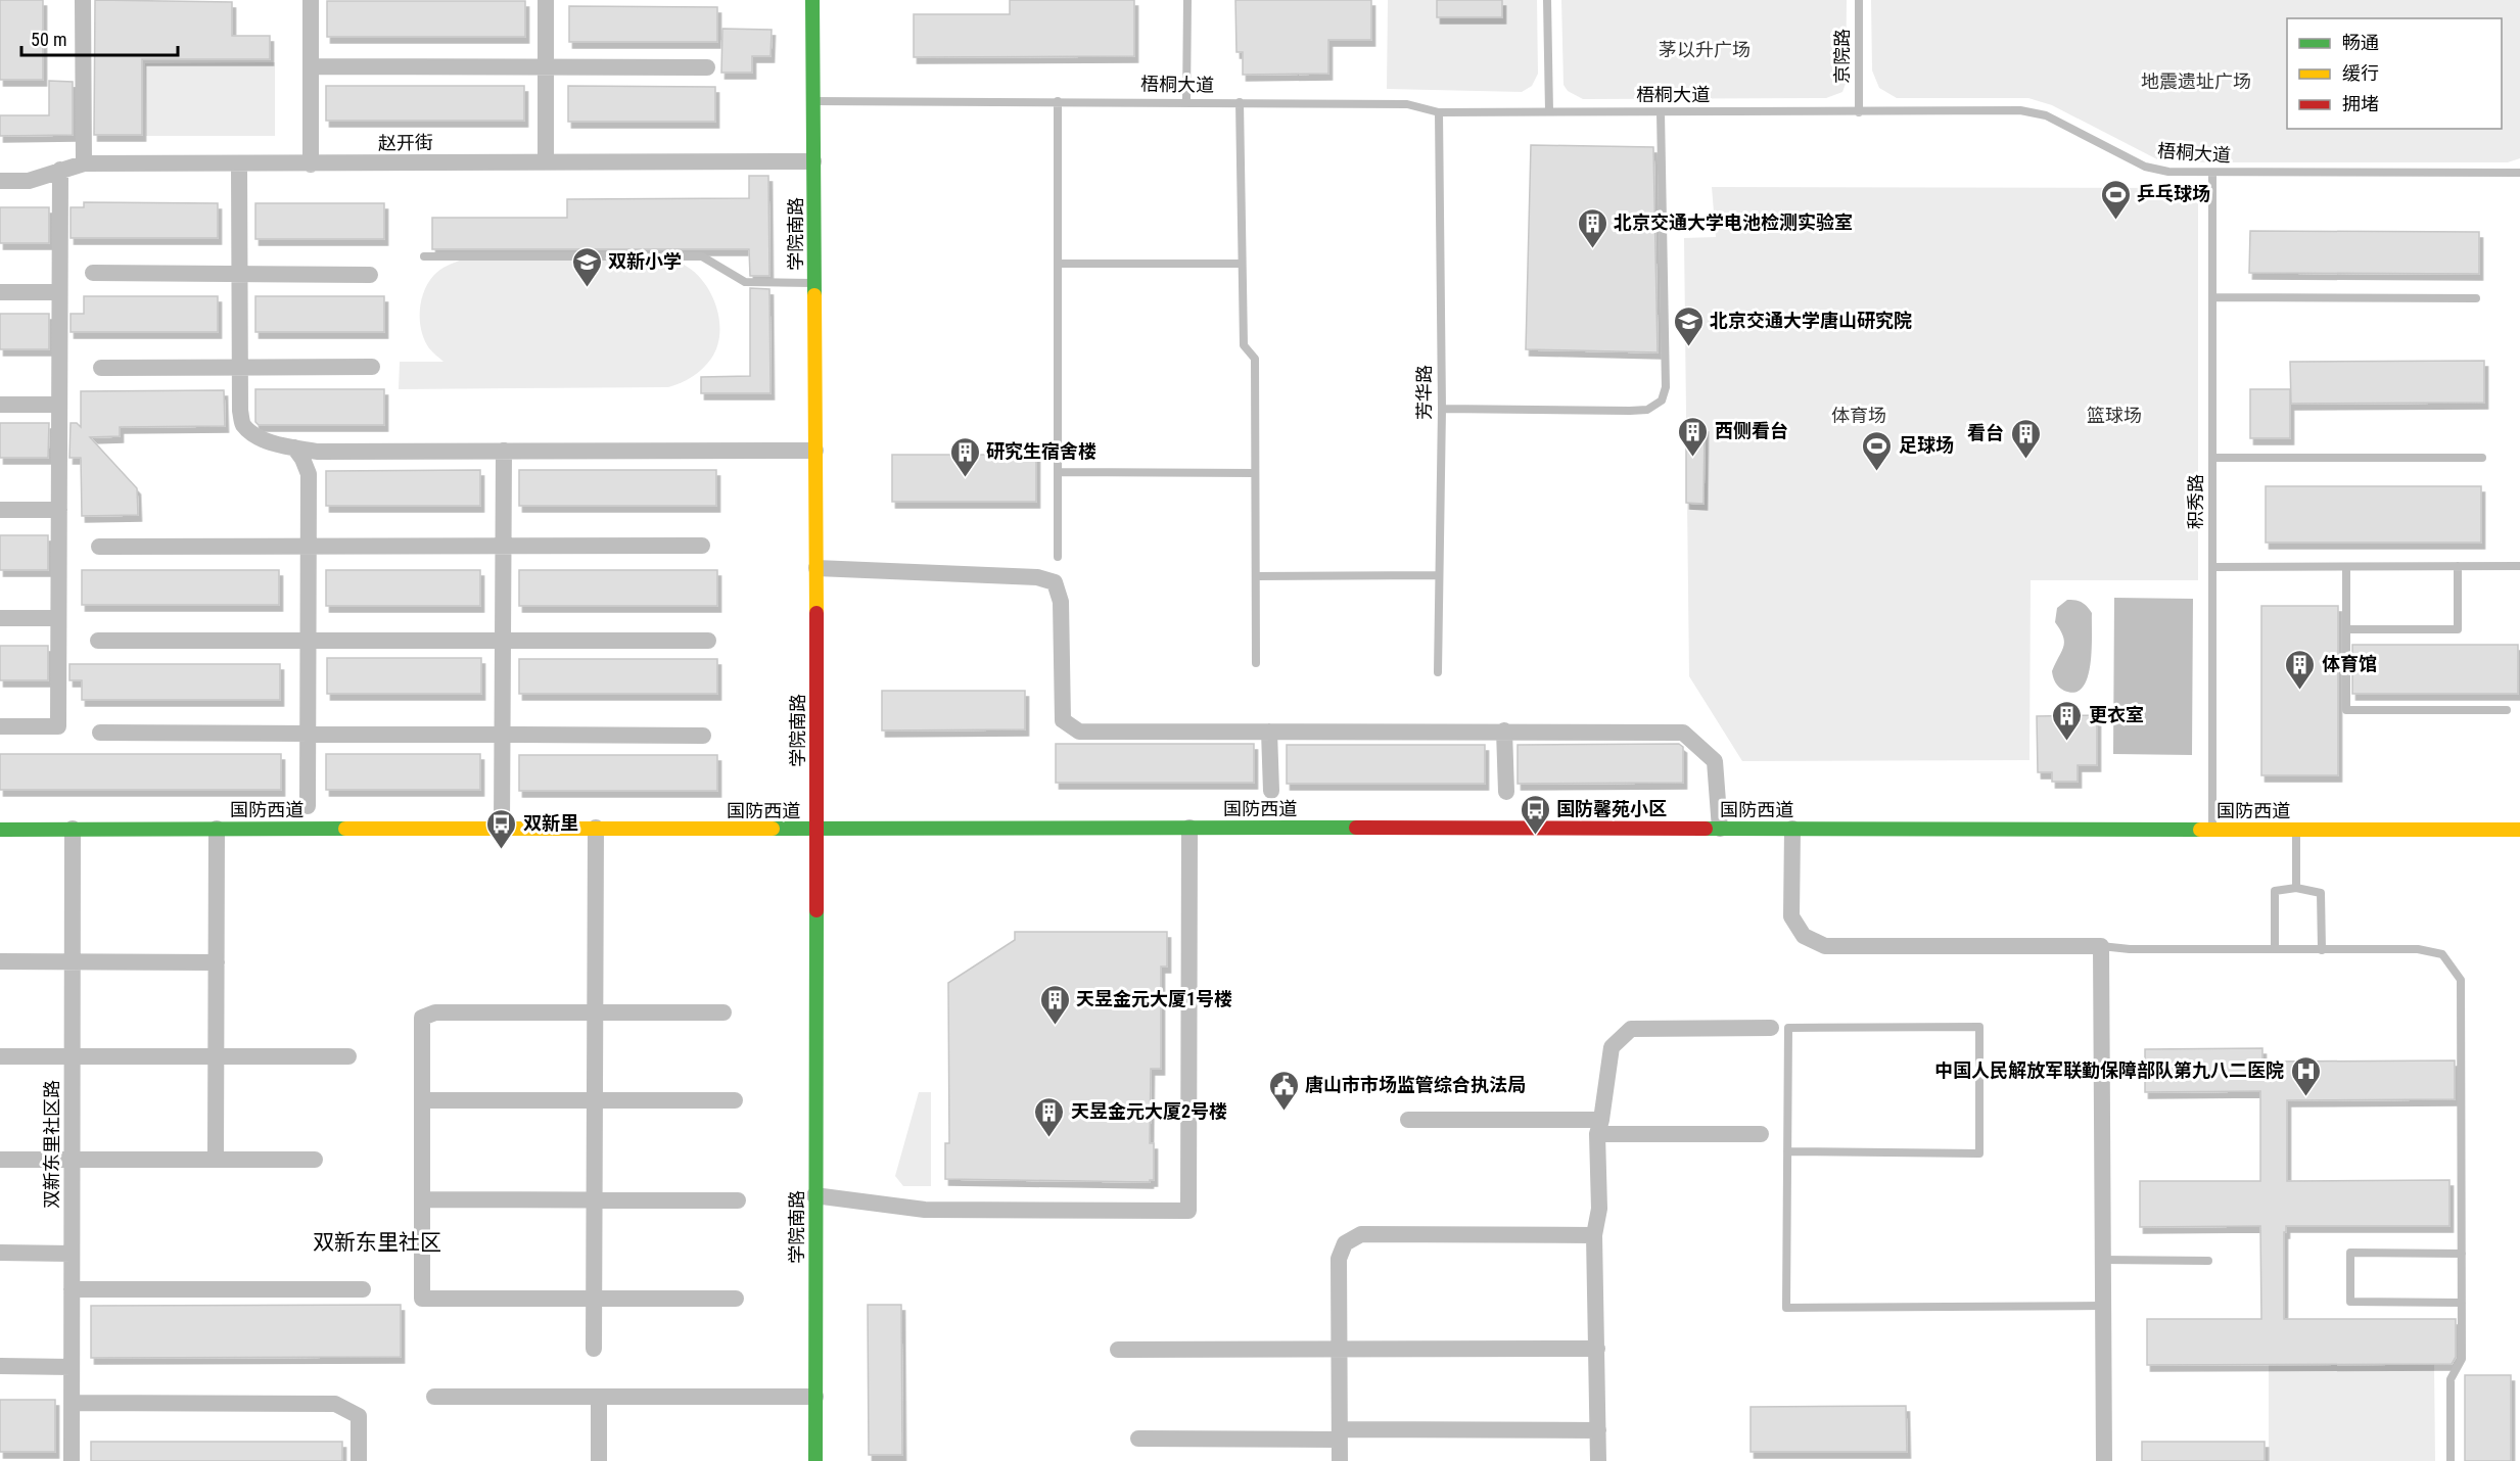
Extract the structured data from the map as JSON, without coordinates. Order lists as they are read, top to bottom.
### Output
{
  "streets": {
    "street": [
      "赵开街",
      "学院南路",
      "国防西道",
      "双新东里社区路"
    ],
    "lane": [
      "京院路",
      "梧桐大道",
      "芳华路",
      "积秀路"
    ]
  },
  "crossings": [
    ["京院路", "梧桐大道"],
    ["梧桐大道", "学院南路"],
    ["梧桐大道", "芳华路"],
    ["梧桐大道", "积秀路"],
    ["赵开街", "学院南路"],
    ["学院南路", "国防西道"],
    ["积秀路", "国防西道"],
    ["国防西道", "双新东里社区路"]
  ],
  "districts": ["双新东里社区"],
  "parks": [
    "茅以升广场",
    "地震遗址广场",
    "体育场",
    "篮球场"
  ],
  "places": {
    "sports": ["乒乓球场", "足球场"],
    "building": [
      "北京交通大学电池检测实验室",
      "西侧看台",
      "看台",
      "研究生宿舍楼",
      "体育馆",
      "更衣室",
      "天昱金元大厦1号楼",
      "天昱金元大厦2号楼"
    ],
    "school or university": ["双新小学", "北京交通大学唐山研究院"],
    "bus stop": ["国防馨苑小区", "双新里"],
    "hospital": ["中国人民解放军联勤保障部队第九八二医院"],
    "public building": ["唐山市市场监管综合执法局"]
  },
  "legend": ["畅通", "缓行", "拥堵"],
  "scale_bar": "50 m"
}
